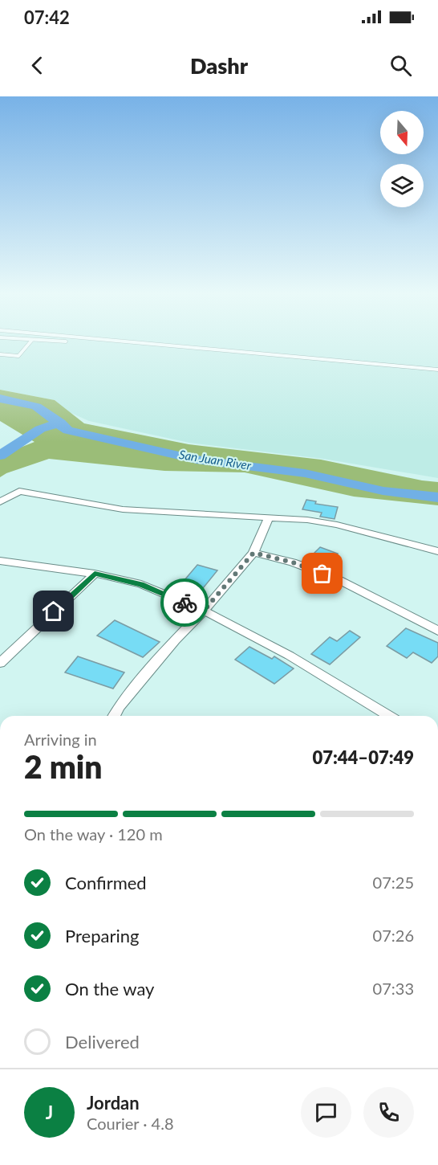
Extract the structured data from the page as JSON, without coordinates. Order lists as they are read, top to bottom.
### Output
{
  "water": ["San Juan River"],
  "north": "bottom",
  "page": {
    "status": "07:42",
    "header": "Dashr",
    "heading": ["2 min", "Arriving in", "07:44–07:49"],
    "panel": ["Jordan", "Courier · 4.8"],
    "bar": "On the way · 120 m",
    "list": [
      ["Confirmed", "07:25"],
      ["Preparing", "07:26"],
      ["On the way", "07:33"],
      "Delivered"
    ],
    "round": "J"
  }
}
